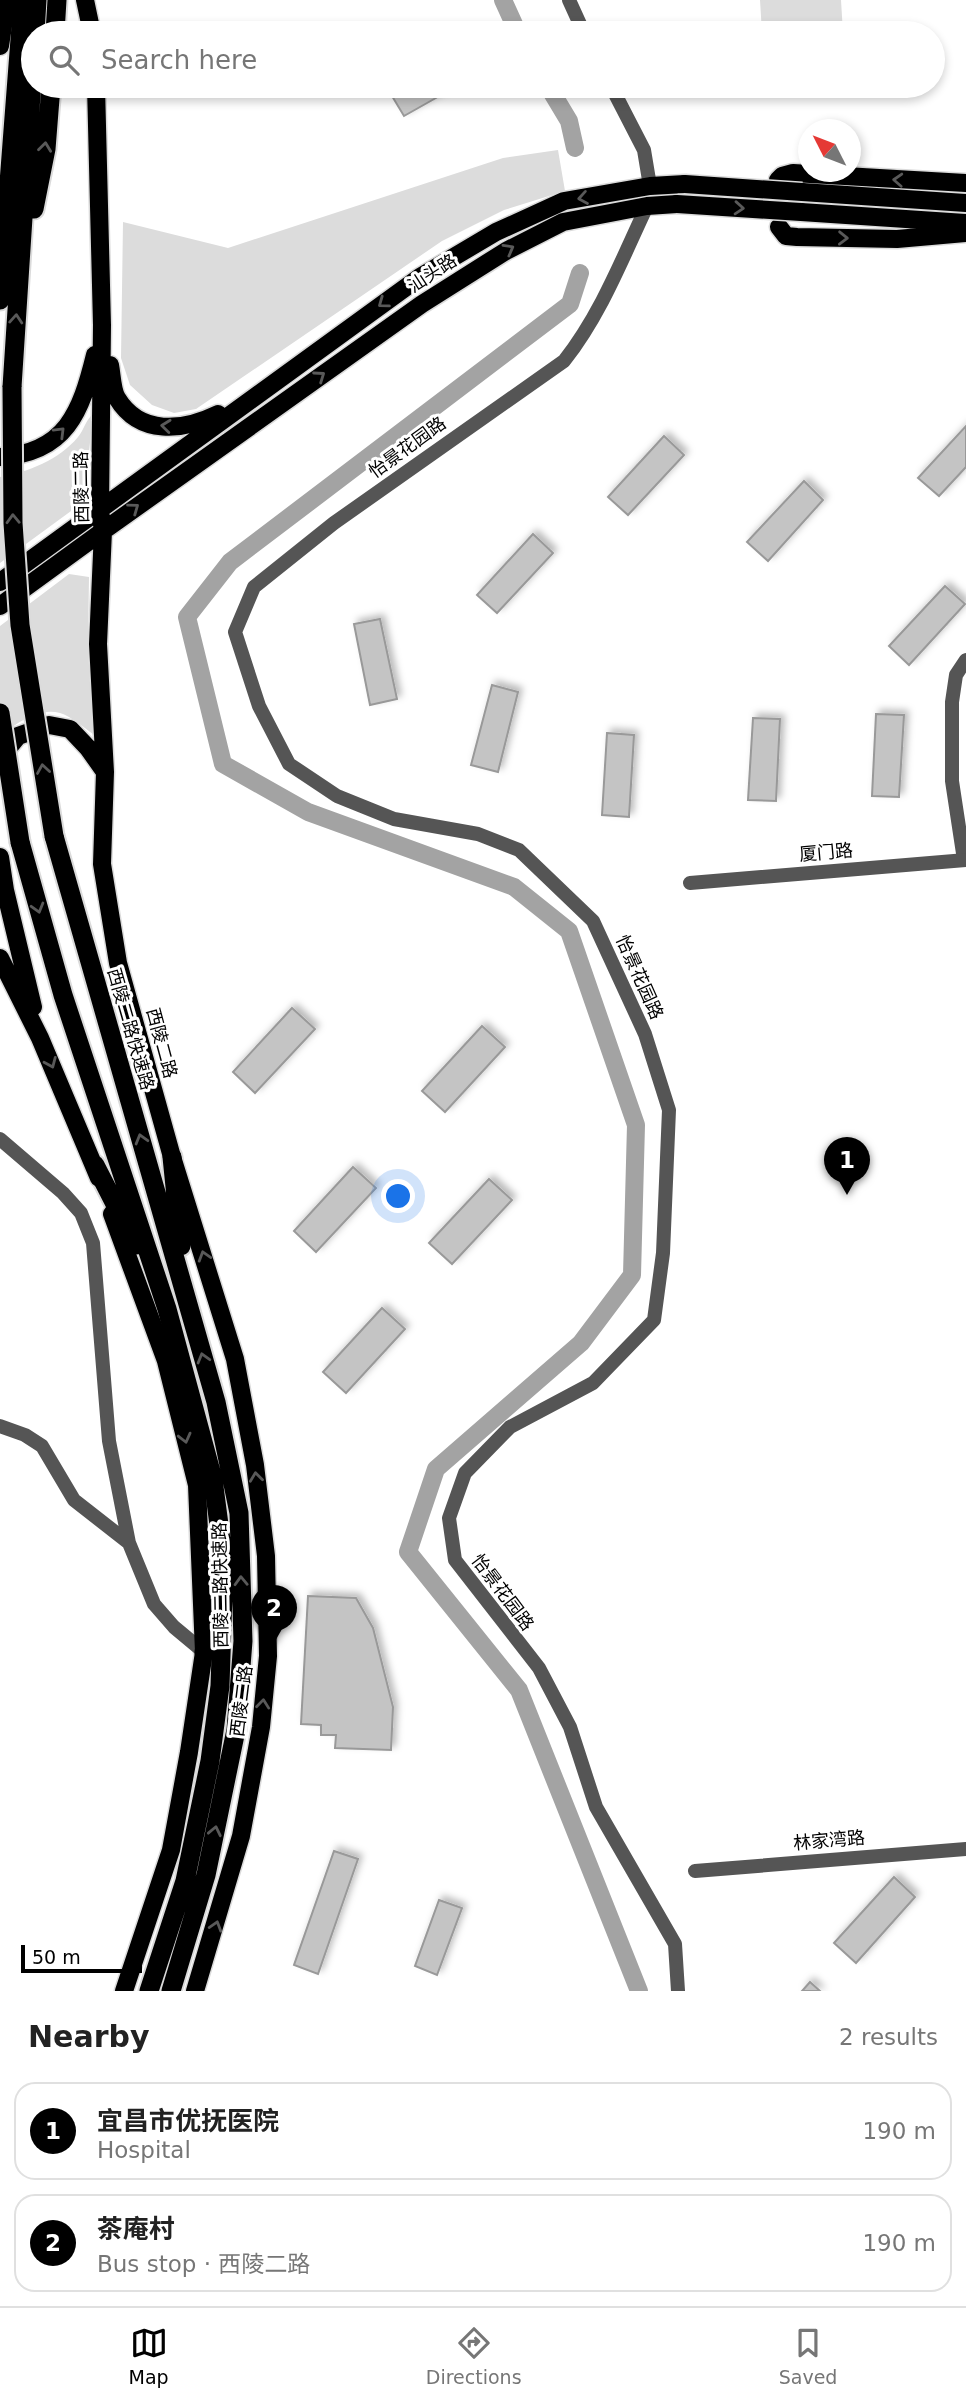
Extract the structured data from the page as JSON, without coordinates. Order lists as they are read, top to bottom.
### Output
{
  "streets": {
    "highway": ["西陵二路快速路"],
    "main road": ["汕头路", "西陵二路"],
    "street": ["怡景花园路", "厦门路", "林家湾路"]
  },
  "crossings": [
    ["汕头路", "怡景花园路"],
    ["汕头路", "西陵二路"]
  ],
  "scale_bar": "50 m",
  "north": "top left",
  "page": {
    "search": "Search here",
    "pins": ["1", "2"],
    "scale": "50 m",
    "heading": ["Nearby", "2 results"],
    "list": [
      {
        "mark": "1",
        "name": "宜昌市优抚医院",
        "note": "Hospital",
        "value": "190 m"
      },
      {
        "mark": "2",
        "name": "茶庵村",
        "note": "Bus stop · 西陵二路",
        "value": "190 m"
      }
    ],
    "nav": ["Map", "Directions", "Saved"]
  }
}
